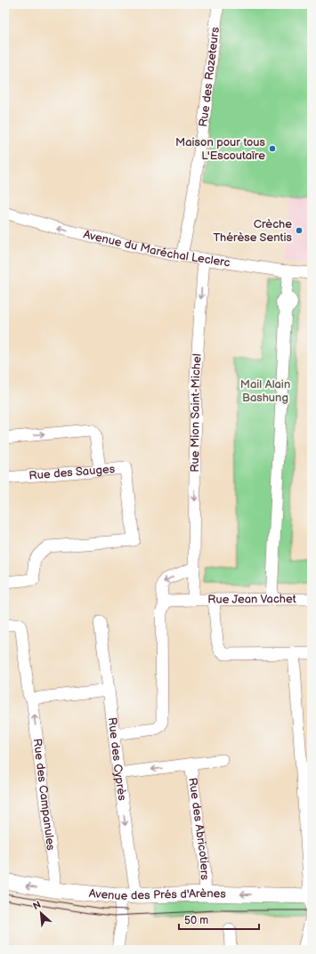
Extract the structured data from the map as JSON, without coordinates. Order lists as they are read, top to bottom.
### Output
{
  "streets": {
    "main road": ["Avenue des Prés d'Arènes"],
    "street": [
      "Rue des Razeteurs",
      "Avenue du Maréchal Leclerc",
      "Rue Mion Saint-Michel",
      "Rue des Sauges",
      "Rue Jean Vachet",
      "Rue des Cyprès",
      "Rue des Campanules",
      "Rue des Abricotiers"
    ]
  },
  "crossings": [
    ["Rue des Razeteurs", "Avenue du Maréchal Leclerc"],
    ["Avenue du Maréchal Leclerc", "Rue Mion Saint-Michel"],
    ["Rue Mion Saint-Michel", "Rue Jean Vachet"],
    ["Rue des Cyprès", "Avenue des Prés d'Arènes"],
    ["Rue des Campanules", "Avenue des Prés d'Arènes"],
    ["Rue des Abricotiers", "Avenue des Prés d'Arènes"]
  ],
  "one_way": [
    "Avenue du Maréchal Leclerc",
    "Rue des Cyprès",
    "Rue des Campanules",
    "Avenue des Prés d'Arènes"
  ],
  "parks": ["Mail Alain Bashung"],
  "places": ["Maison pour tous L'Escoutaïre", "Crèche Thérèse Sentis"],
  "scale_bar": "50 m",
  "north": "top left"
}
